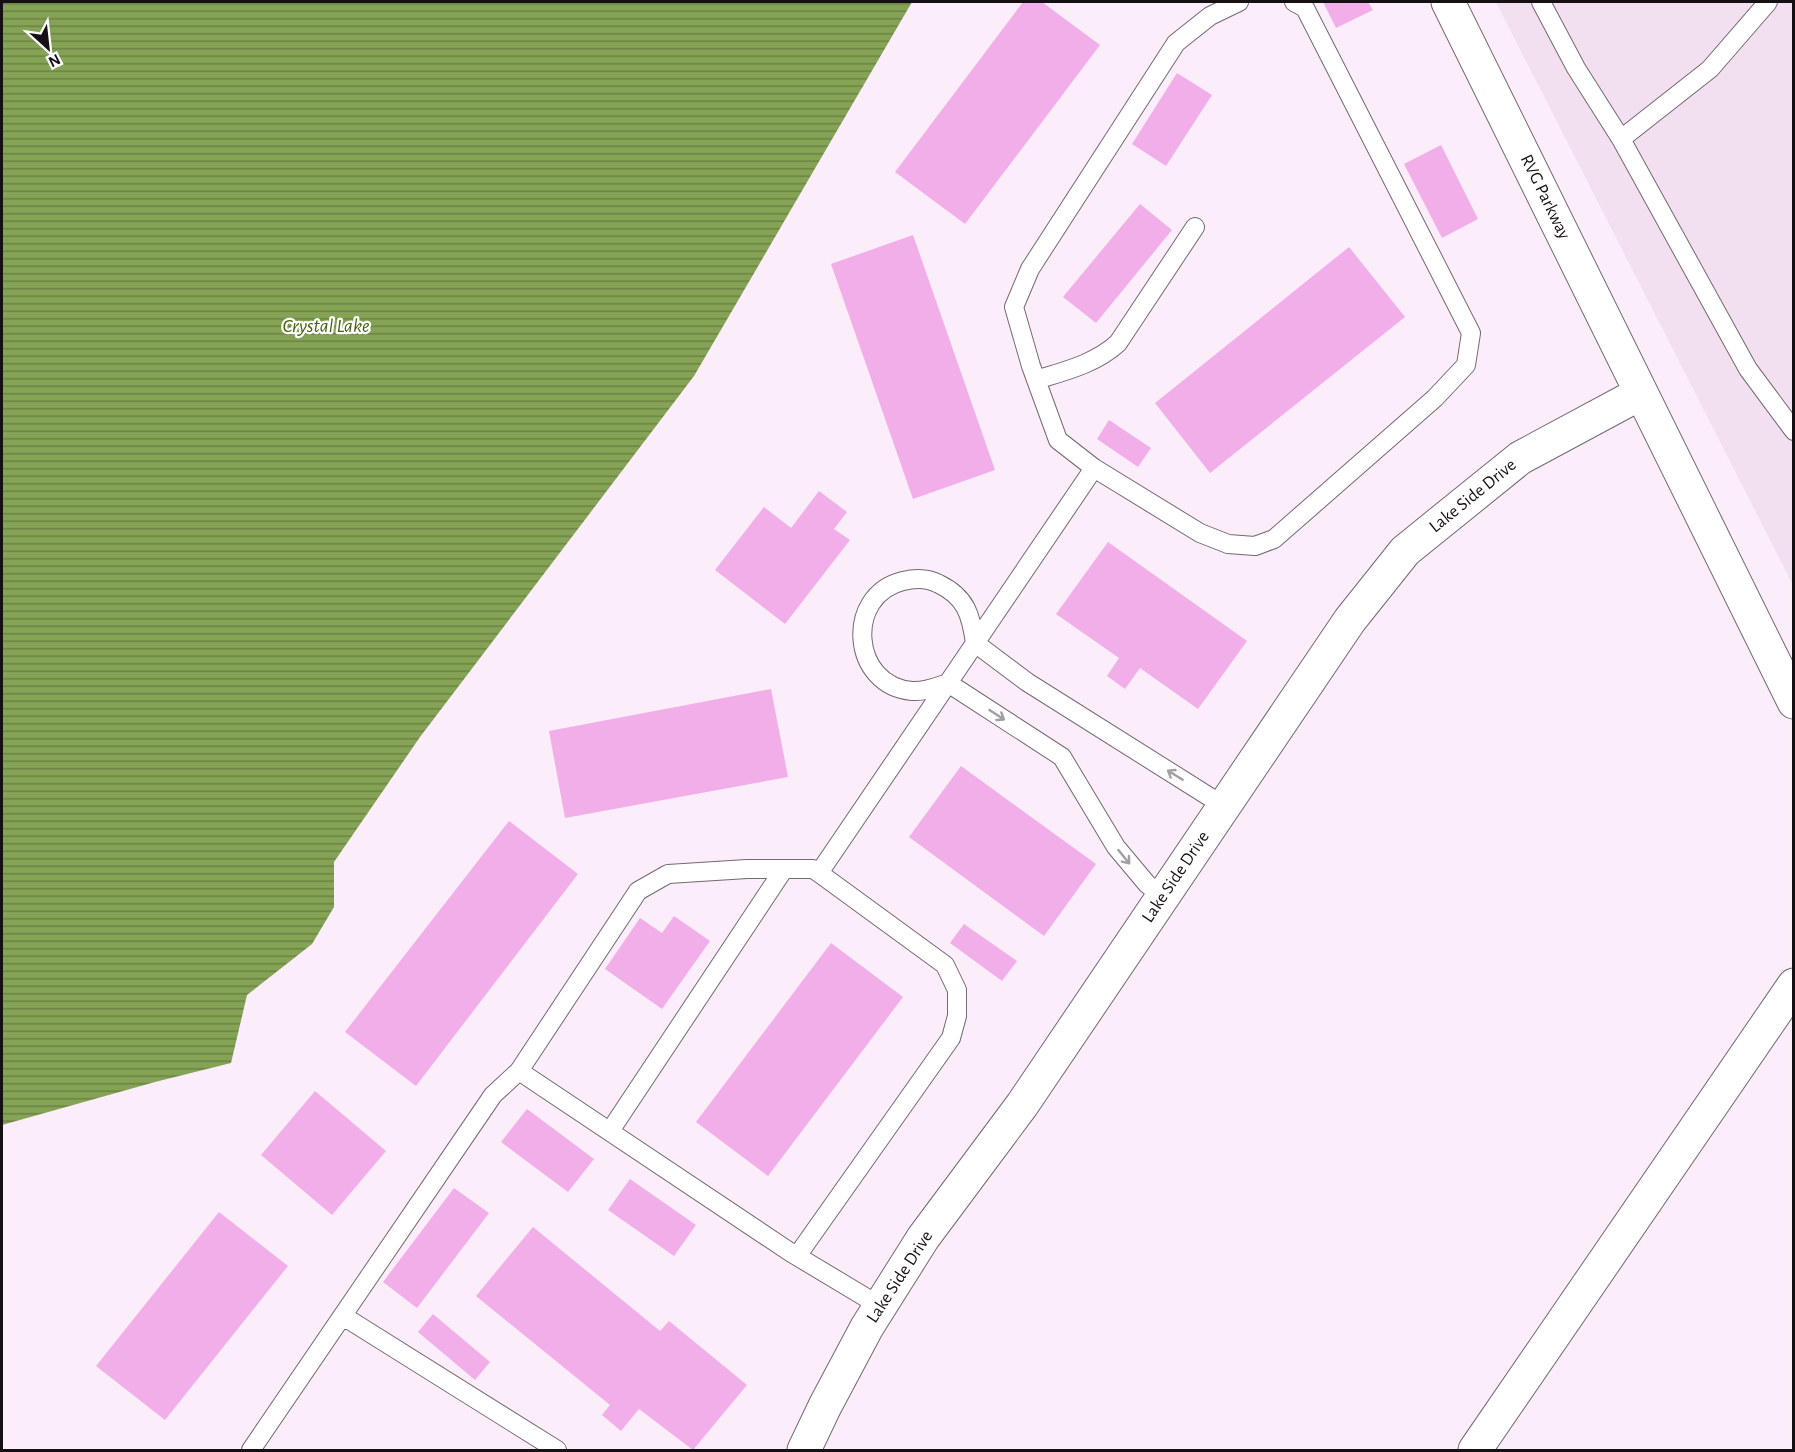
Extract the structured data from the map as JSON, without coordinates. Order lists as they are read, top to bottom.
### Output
{
  "streets": {
    "street": ["RVG Parkway", "Lake Side Drive"]
  },
  "crossings": [
    ["RVG Parkway", "Lake Side Drive"]
  ],
  "water": ["Crystal Lake"],
  "north": "bottom right"
}
